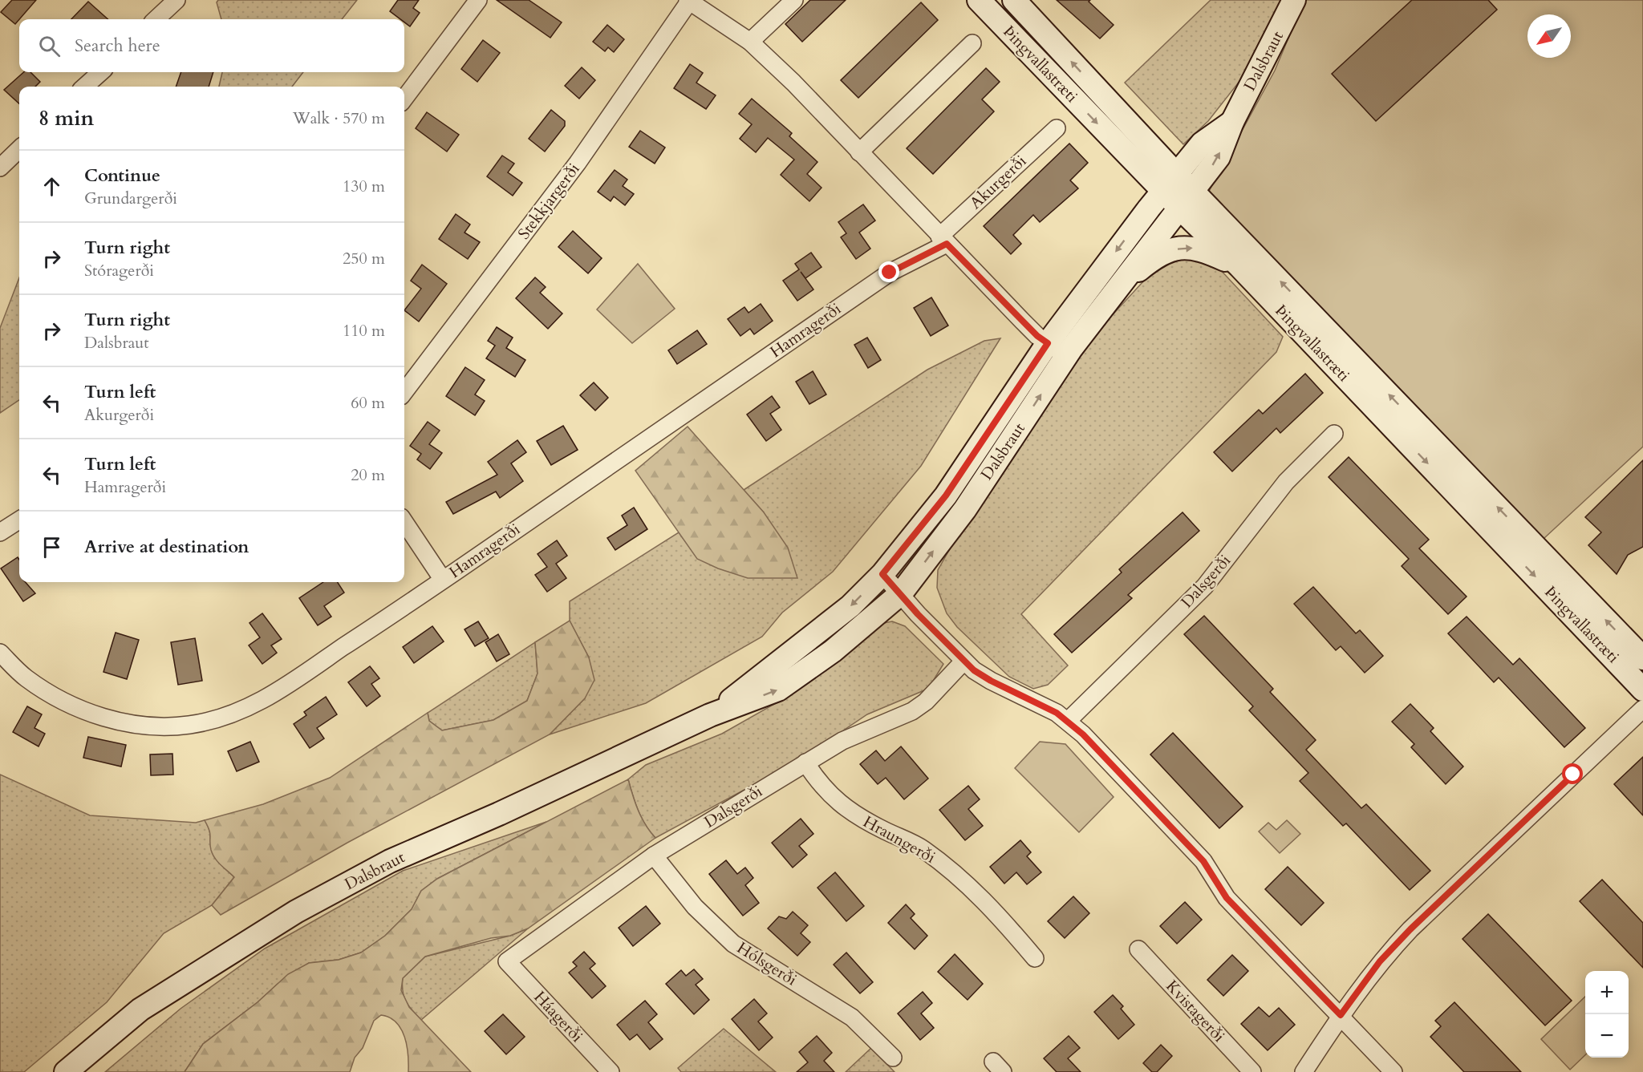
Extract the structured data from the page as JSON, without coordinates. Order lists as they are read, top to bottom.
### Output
{
  "streets": {
    "street": [
      "Dalsbraut",
      "Þingvallastræti",
      "Akurgerði",
      "Stekkjargerði",
      "Hamragerði",
      "Dalsgerði",
      "Hraungerði",
      "Hólsgerði",
      "Kvistagerði",
      "Háagerði"
    ]
  },
  "crossings": [
    ["Dalsbraut", "Þingvallastræti"],
    ["Akurgerði", "Hamragerði"],
    ["Dalsgerði", "Hraungerði"],
    ["Dalsgerði", "Hólsgerði"],
    ["Dalsgerði", "Háagerði"]
  ],
  "north": "bottom left",
  "page": {
    "search": "Search here",
    "heading": ["8 min", "Walk · 570 m"],
    "list": [
      ["Continue", "Grundargerði", "130 m"],
      ["Turn right", "Stóragerði", "250 m"],
      ["Turn right", "Dalsbraut", "110 m"],
      ["Turn left", "Akurgerði", "60 m"],
      ["Turn left", "Hamragerði", "20 m"],
      "Arrive at destination"
    ],
    "map_buttons": ["+", "−"]
  }
}
